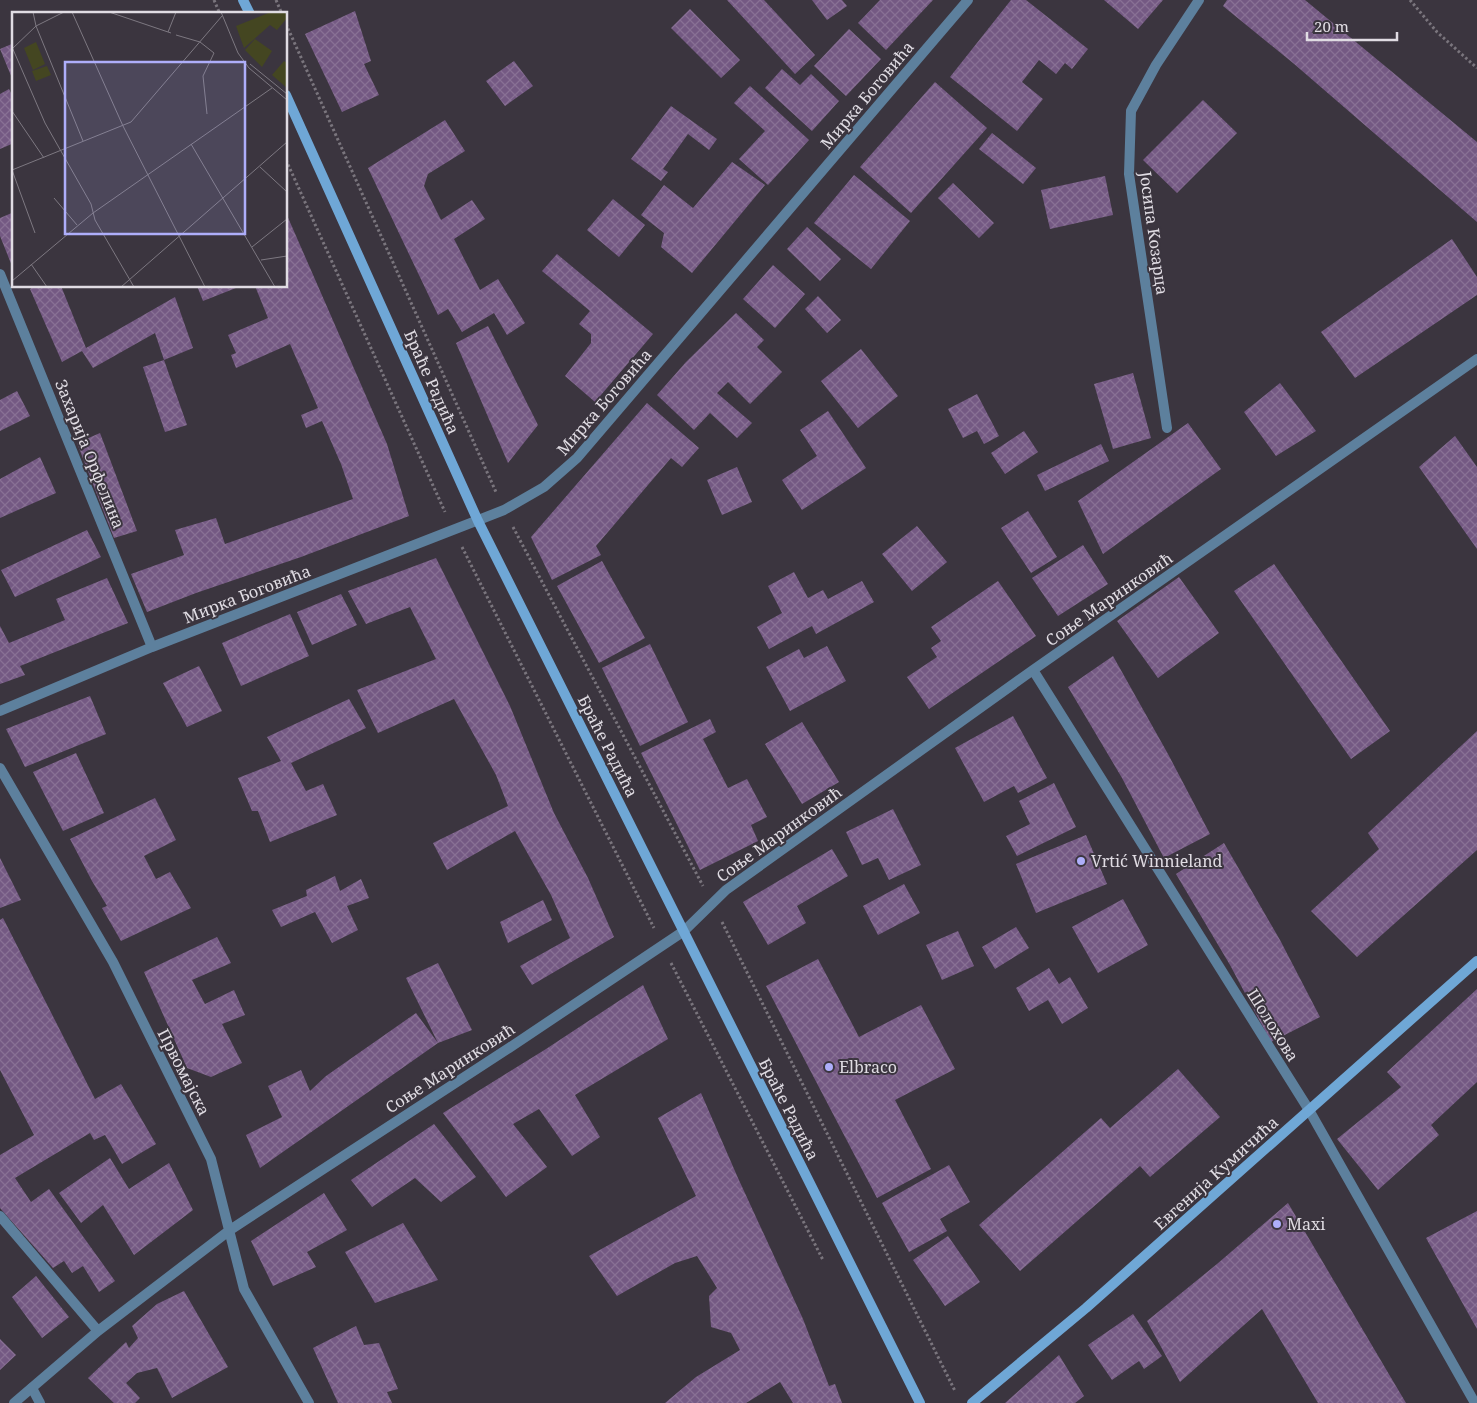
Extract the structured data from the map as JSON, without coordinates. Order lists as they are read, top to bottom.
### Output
{
  "streets": {
    "street": [
      "Мирка Боговића",
      "Јосипа Козарца",
      "Браће Радића",
      "Захарија Орфелина",
      "Соње Маринковић",
      "Шолохова",
      "Првомајска",
      "Евгенија Кумичића"
    ]
  },
  "crossings": [
    ["Мирка Боговића", "Браће Радића"],
    ["Мирка Боговића", "Захарија Орфелина"],
    ["Браће Радића", "Соње Маринковић"],
    ["Соње Маринковић", "Шолохова"],
    ["Соње Маринковић", "Првомајска"],
    ["Шолохова", "Евгенија Кумичића"]
  ],
  "places": ["Vrtić Winnieland", "Elbraco", "Maxi"],
  "scale_bar": "20 m"
}
